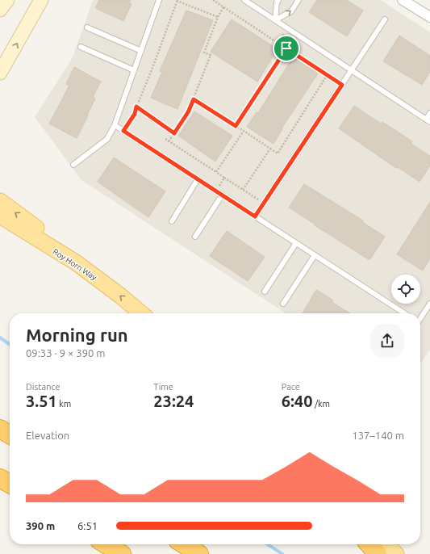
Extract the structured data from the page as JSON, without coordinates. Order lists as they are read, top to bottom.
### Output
{
  "streets": {
    "main road": ["Roy Horn Way"]
  },
  "one_way": ["Roy Horn Way"],
  "page": {
    "heading": ["Morning run", "09:33 · 9 × 390 m"],
    "stats": [
      ["Distance", "3.51 km"],
      ["Time", "23:24"],
      ["Pace", "6:40 /km"]
    ],
    "chart": ["Elevation", "137–140 m"],
    "list": [
      {
        "name": "390 m",
        "note": "6:51"
      }
    ]
  }
}
